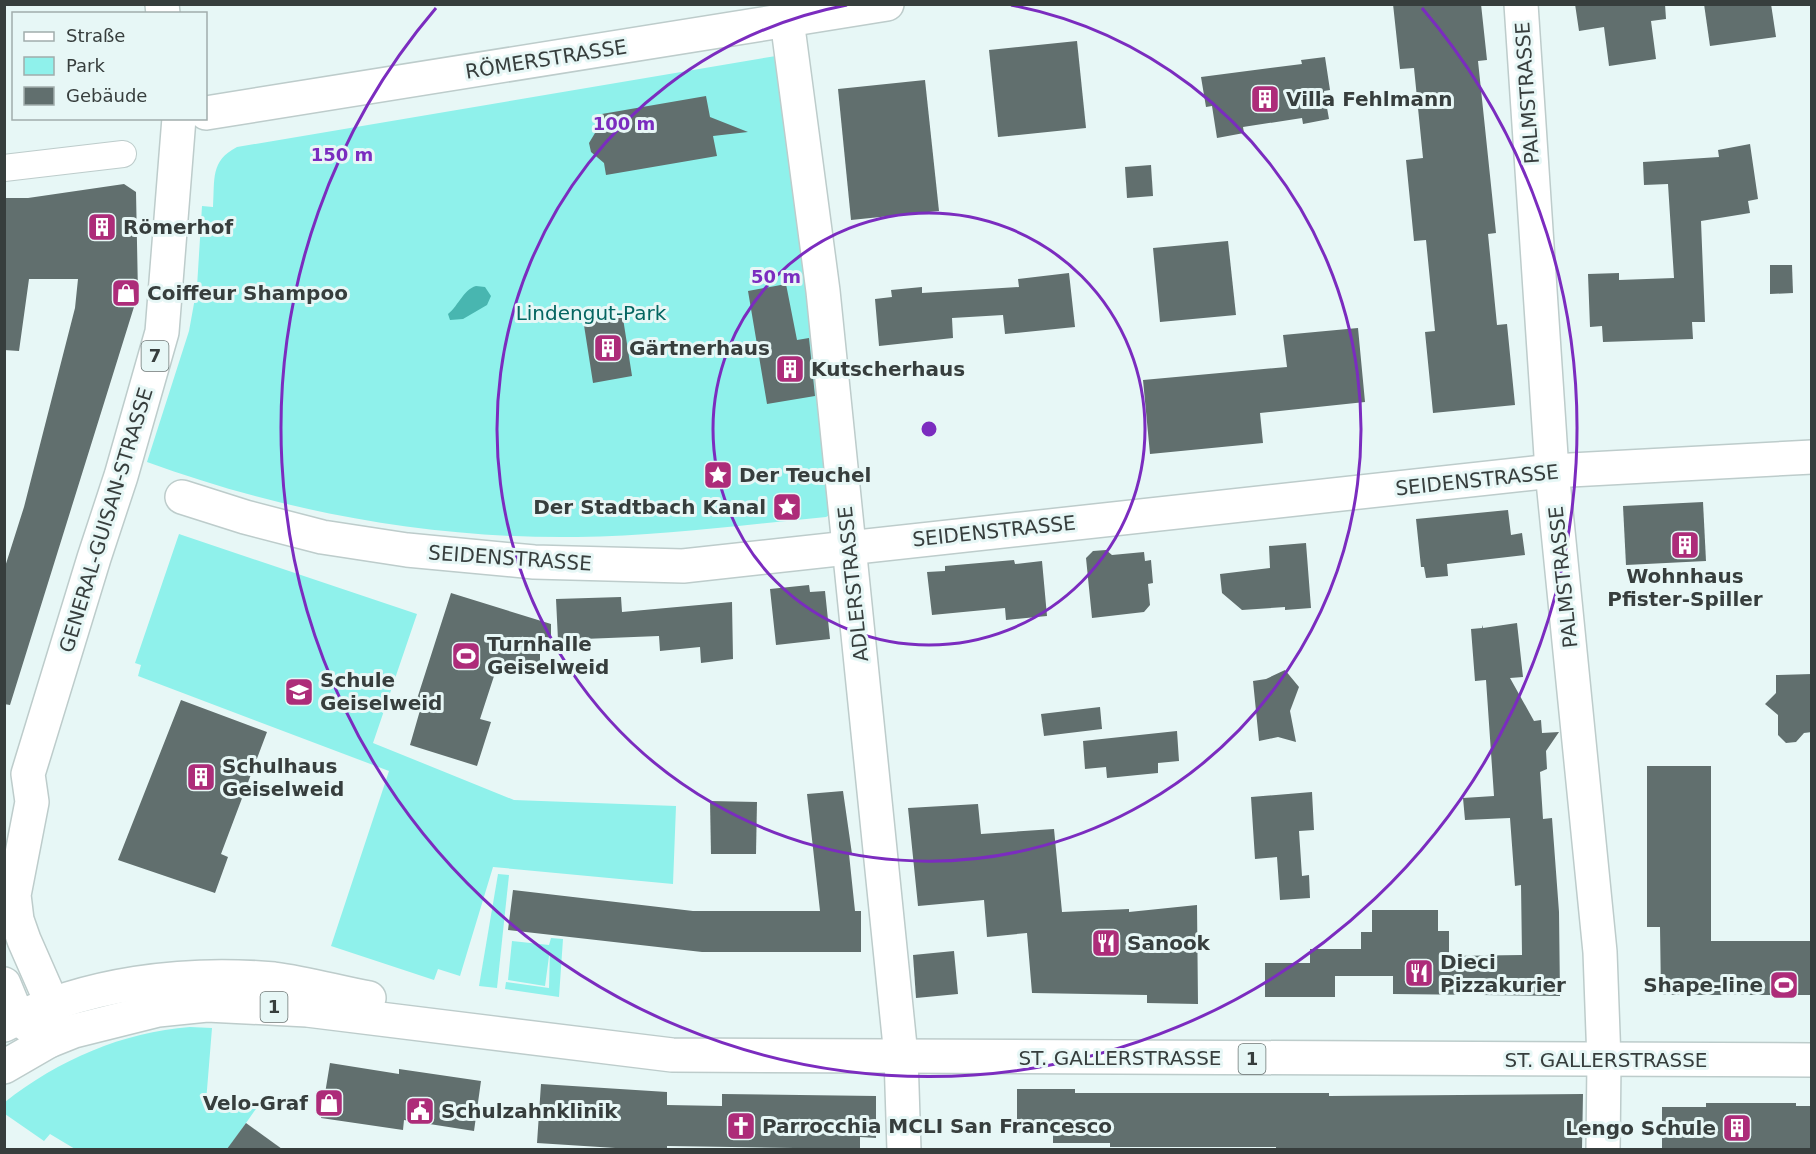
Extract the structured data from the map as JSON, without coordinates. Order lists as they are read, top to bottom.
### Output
{
  "streets": {
    "main road": [
      "RÖMERSTRASSE",
      "PALMSTRASSE",
      "7",
      "SEIDENSTRASSE",
      "GENERAL-GUISAN-STRASSE",
      "ADLERSTRASSE",
      "1",
      "ST. GALLERSTRASSE"
    ]
  },
  "crossings": [
    ["RÖMERSTRASSE", "ADLERSTRASSE"],
    ["PALMSTRASSE", "SEIDENSTRASSE"],
    ["PALMSTRASSE", "ST. GALLERSTRASSE"],
    ["SEIDENSTRASSE", "ADLERSTRASSE"],
    ["GENERAL-GUISAN-STRASSE", "1"],
    ["GENERAL-GUISAN-STRASSE", "ST. GALLERSTRASSE"],
    ["ADLERSTRASSE", "ST. GALLERSTRASSE"],
    ["1", "ST. GALLERSTRASSE"]
  ],
  "parks": ["Lindengut-Park"],
  "places": {
    "building": [
      "Villa Fehlmann",
      "Römerhof",
      "Gärtnerhaus",
      "Kutscherhaus",
      "Wohnhaus Pfister-Spiller",
      "Schulhaus Geiselweid",
      "Lengo Schule"
    ],
    "shop": ["Coiffeur Shampoo", "Velo-Graf"],
    "place": ["Der Teuchel", "Der Stadtbach Kanal"],
    "sports": ["Turnhalle Geiselweid", "Shape-line"],
    "school or university": ["Schule Geiselweid"],
    "restaurant": ["Sanook", "Dieci Pizzakurier"],
    "public building": ["Schulzahnklinik"],
    "church": ["Parrocchia MCLI San Francesco"]
  },
  "legend": ["Straße", "Park", "Gebäude"],
  "rings": ["100 m", "150 m", "50 m"]
}
